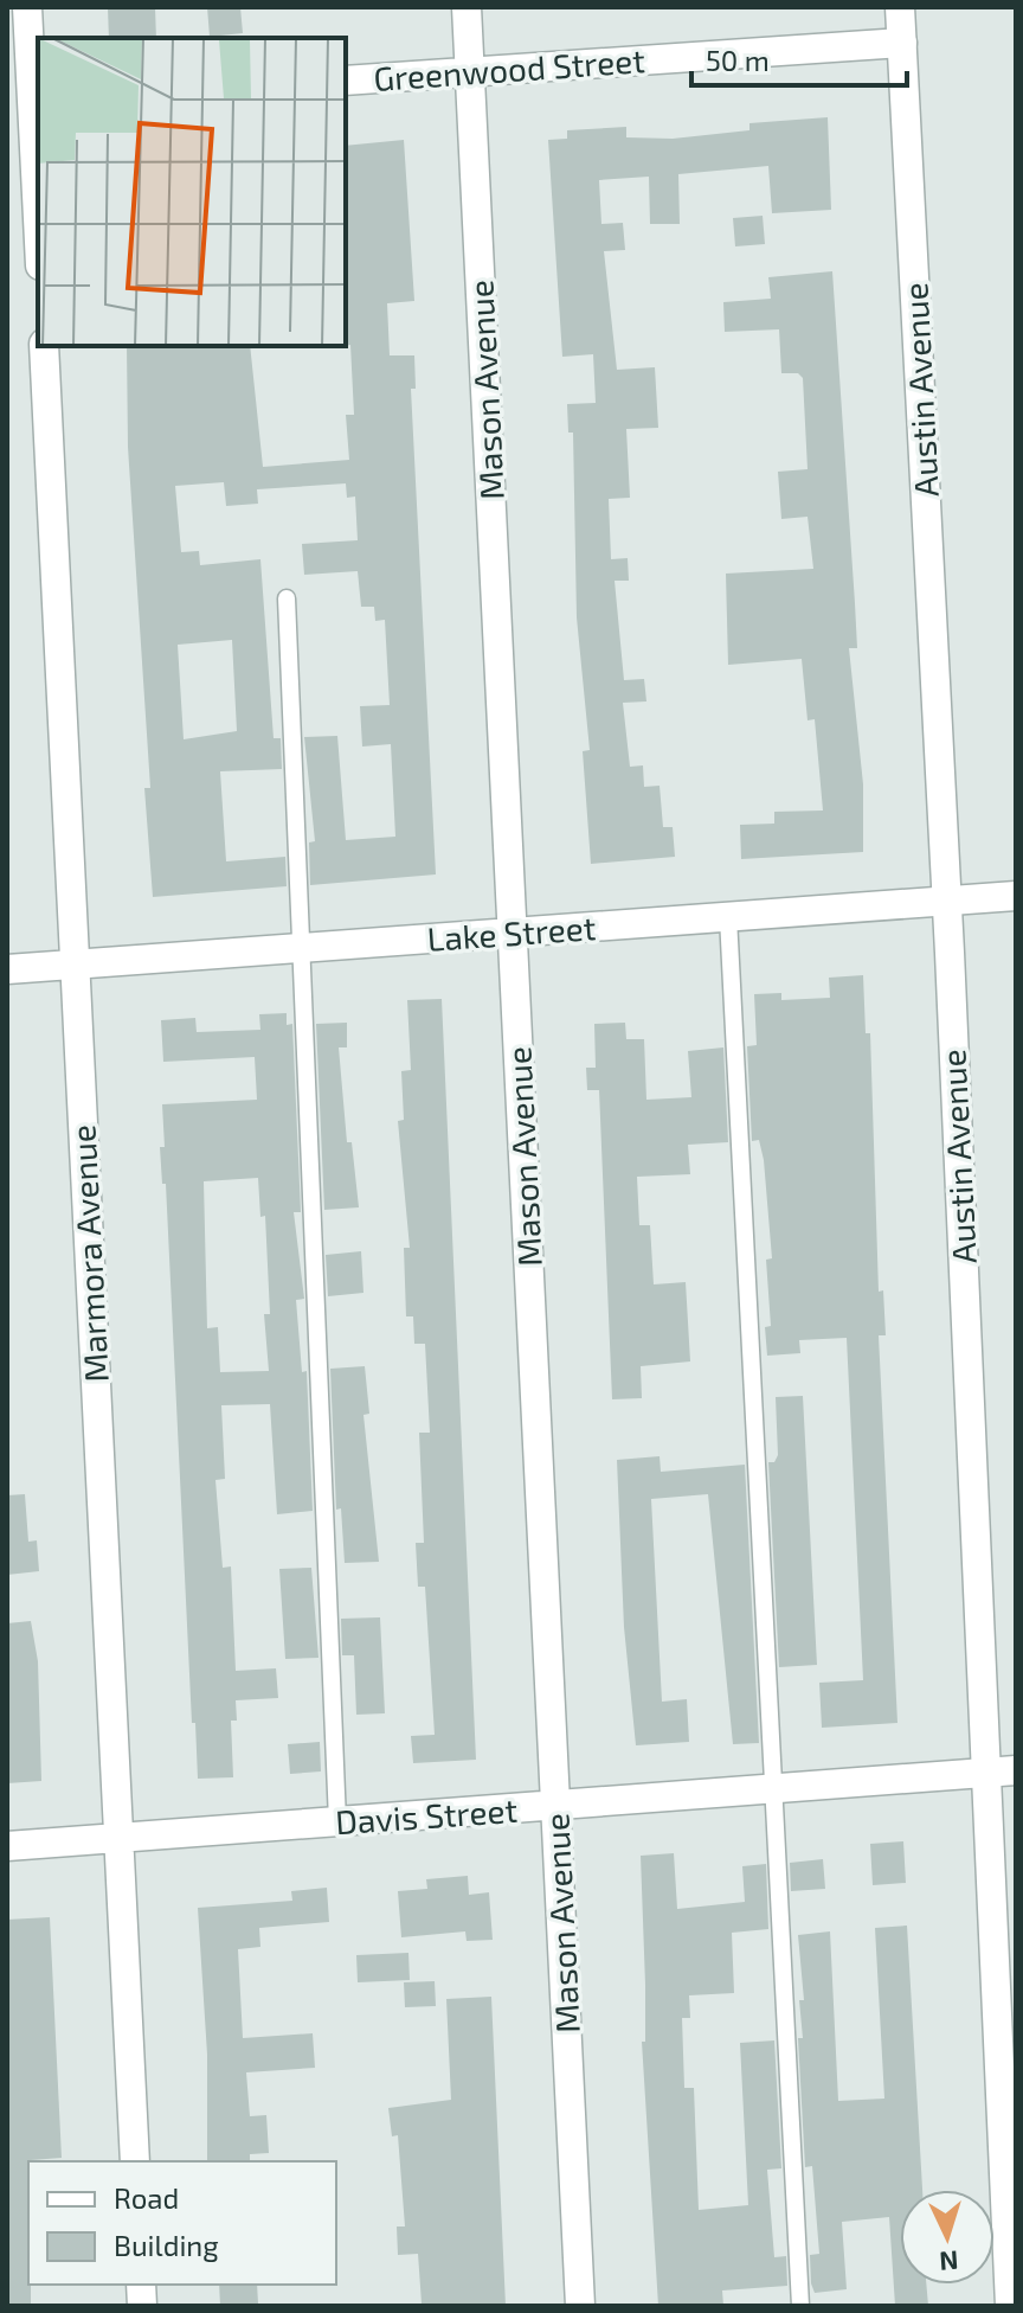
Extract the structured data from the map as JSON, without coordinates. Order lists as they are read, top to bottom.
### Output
{
  "streets": {
    "street": [
      "Greenwood Street",
      "Mason Avenue",
      "Austin Avenue",
      "Lake Street",
      "Marmora Avenue",
      "Davis Street"
    ]
  },
  "crossings": [
    ["Greenwood Street", "Mason Avenue"],
    ["Greenwood Street", "Austin Avenue"],
    ["Mason Avenue", "Lake Street"],
    ["Mason Avenue", "Davis Street"],
    ["Austin Avenue", "Lake Street"],
    ["Austin Avenue", "Davis Street"],
    ["Lake Street", "Marmora Avenue"],
    ["Marmora Avenue", "Davis Street"]
  ],
  "legend": ["Road", "Building"],
  "scale_bar": "50 m",
  "north": "bottom"
}
